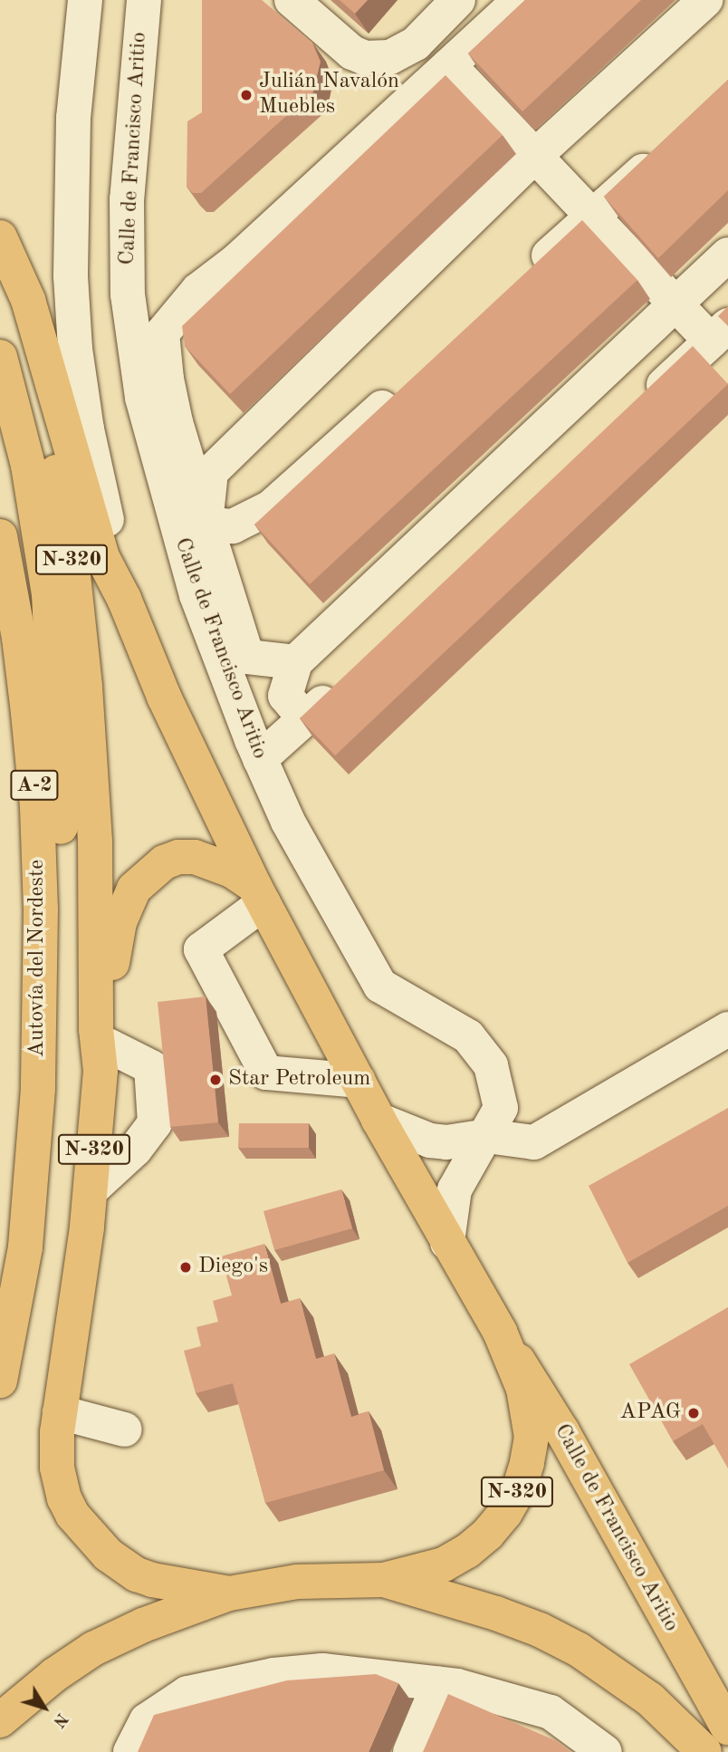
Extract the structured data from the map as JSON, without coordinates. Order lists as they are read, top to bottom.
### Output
{
  "streets": {
    "main road": [
      "Calle de Francisco Aritio",
      "N-320",
      "A-2",
      "Autovía del Nordeste"
    ]
  },
  "crossings": [
    ["Calle de Francisco Aritio", "N-320"]
  ],
  "places": [
    "Julián Navalón Muebles",
    "Star Petroleum",
    "Diego's",
    "APAG"
  ],
  "north": "bottom right"
}
